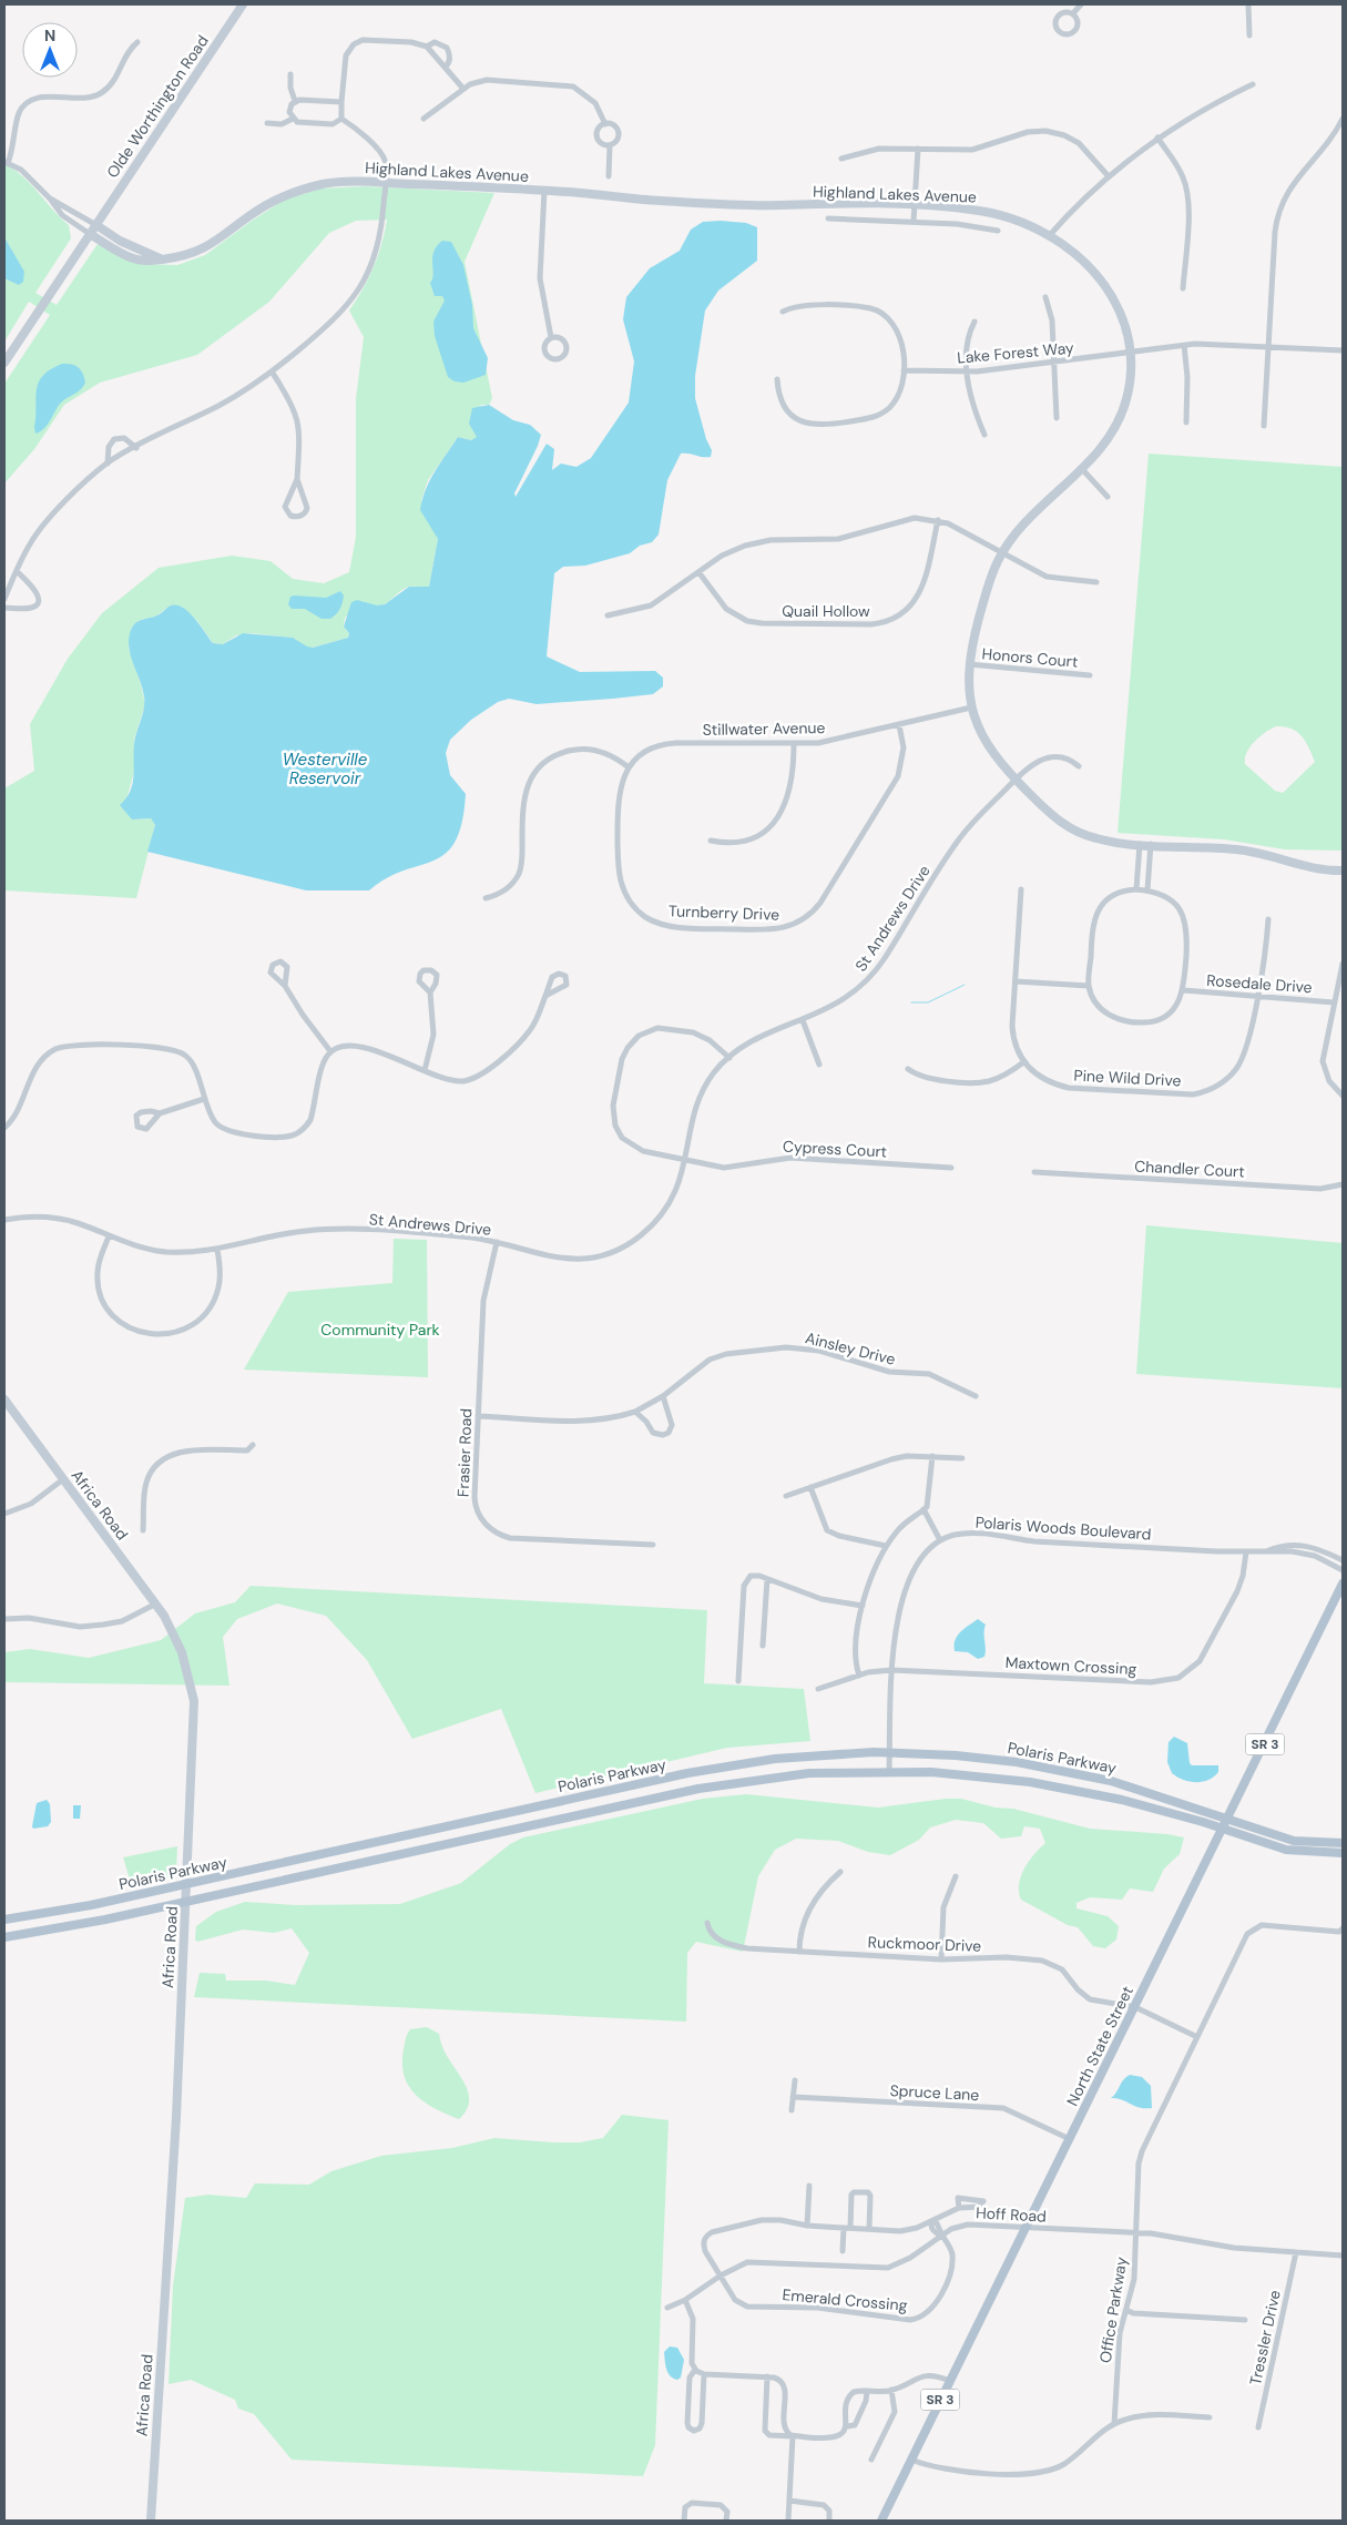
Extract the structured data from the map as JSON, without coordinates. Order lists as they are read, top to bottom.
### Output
{
  "streets": {
    "main road": ["SR 3", "Polaris Parkway", "North State Street"],
    "street": [
      "Olde Worthington Road",
      "Highland Lakes Avenue",
      "Lake Forest Way",
      "Quail Hollow",
      "Honors Court",
      "Stillwater Avenue",
      "Turnberry Drive",
      "St Andrews Drive",
      "Rosedale Drive",
      "Pine Wild Drive",
      "Cypress Court",
      "Chandler Court",
      "Ainsley Drive",
      "Frasier Road",
      "Africa Road",
      "Polaris Woods Boulevard",
      "Maxtown Crossing",
      "Ruckmoor Drive",
      "Spruce Lane",
      "Hoff Road",
      "Emerald Crossing",
      "Office Parkway",
      "Tressler Drive"
    ]
  },
  "crossings": [
    ["Olde Worthington Road", "Highland Lakes Avenue"],
    ["Highland Lakes Avenue", "Lake Forest Way"],
    ["Highland Lakes Avenue", "Honors Court"],
    ["Highland Lakes Avenue", "Stillwater Avenue"],
    ["Highland Lakes Avenue", "St Andrews Drive"],
    ["Stillwater Avenue", "Turnberry Drive"],
    ["St Andrews Drive", "Cypress Court"],
    ["St Andrews Drive", "Frasier Road"],
    ["Rosedale Drive", "Pine Wild Drive"],
    ["Ainsley Drive", "Frasier Road"],
    ["Africa Road", "Polaris Parkway"],
    ["Polaris Woods Boulevard", "Maxtown Crossing"],
    ["Polaris Parkway", "North State Street"],
    ["Ruckmoor Drive", "North State Street"],
    ["Ruckmoor Drive", "Office Parkway"],
    ["North State Street", "Spruce Lane"],
    ["North State Street", "Hoff Road"],
    ["Hoff Road", "Emerald Crossing"],
    ["Hoff Road", "Office Parkway"],
    ["Hoff Road", "Tressler Drive"]
  ],
  "water": ["Westerville Reservoir"],
  "parks": ["Community Park"],
  "north": "top"
}
